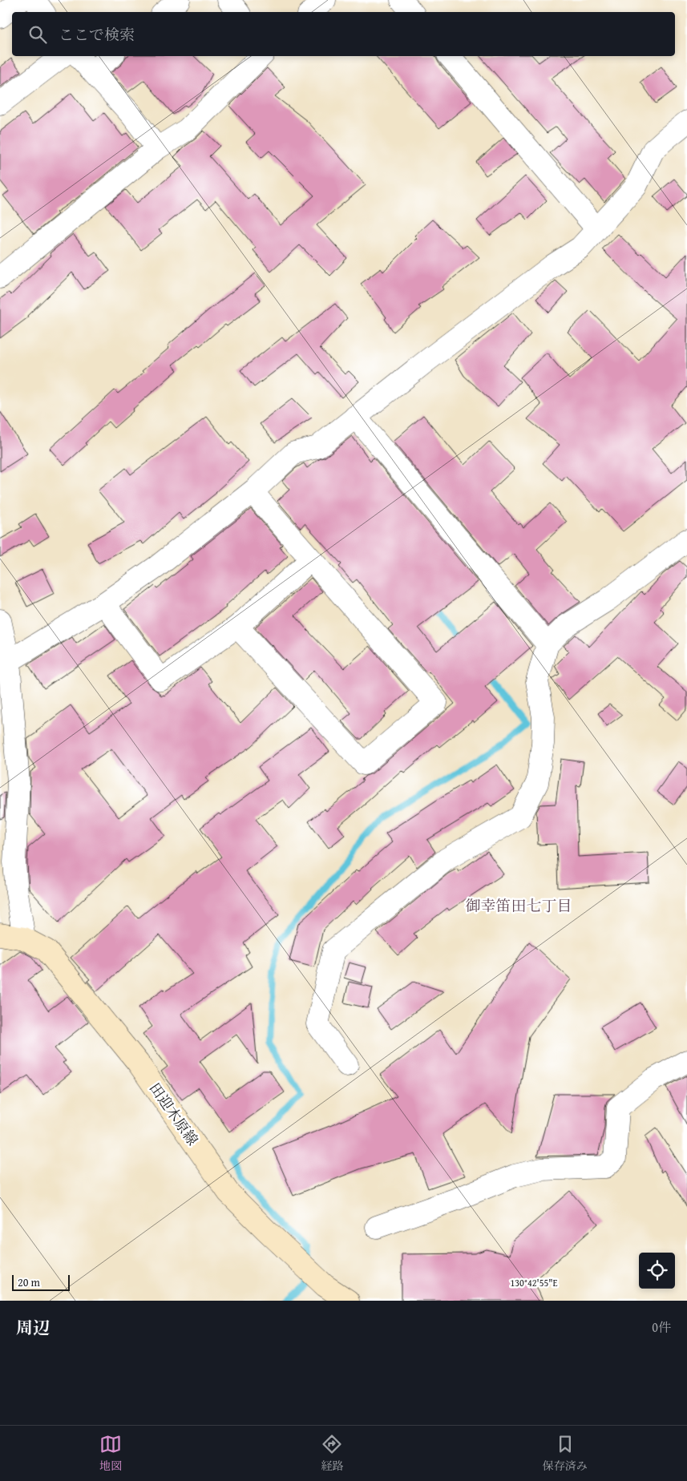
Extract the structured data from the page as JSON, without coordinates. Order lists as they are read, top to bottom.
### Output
{
  "streets": {
    "main road": ["田迎木原線"]
  },
  "districts": ["御幸笛田七丁目"],
  "scale_bar": "20 m",
  "page": {
    "search": "ここで検索",
    "scale": "20 m",
    "heading": ["周辺", "0件"],
    "nav": ["地図", "経路", "保存済み"]
  },
  "coordinates": ["130°42'55\"E"]
}
